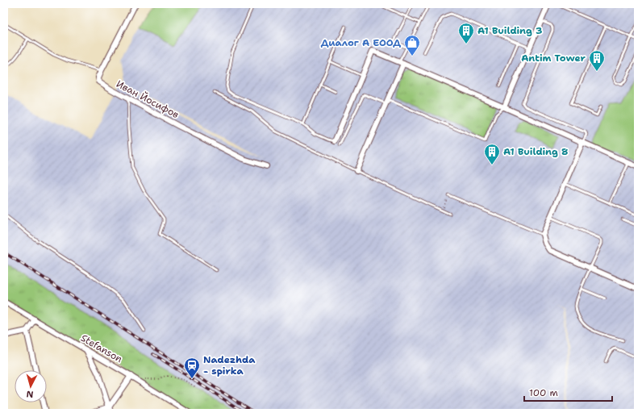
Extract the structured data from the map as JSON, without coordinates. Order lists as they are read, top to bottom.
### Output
{
  "streets": {
    "street": ["Иван Йосифов", "Stefanson"]
  },
  "places": {
    "building": ["A1 Building 3", "Antim Tower", "A1 Building 8"],
    "shop": ["Диалог А ЕООД"],
    "station": ["Nadezhda - spirka"]
  },
  "scale_bar": "100 m",
  "north": "bottom"
}
